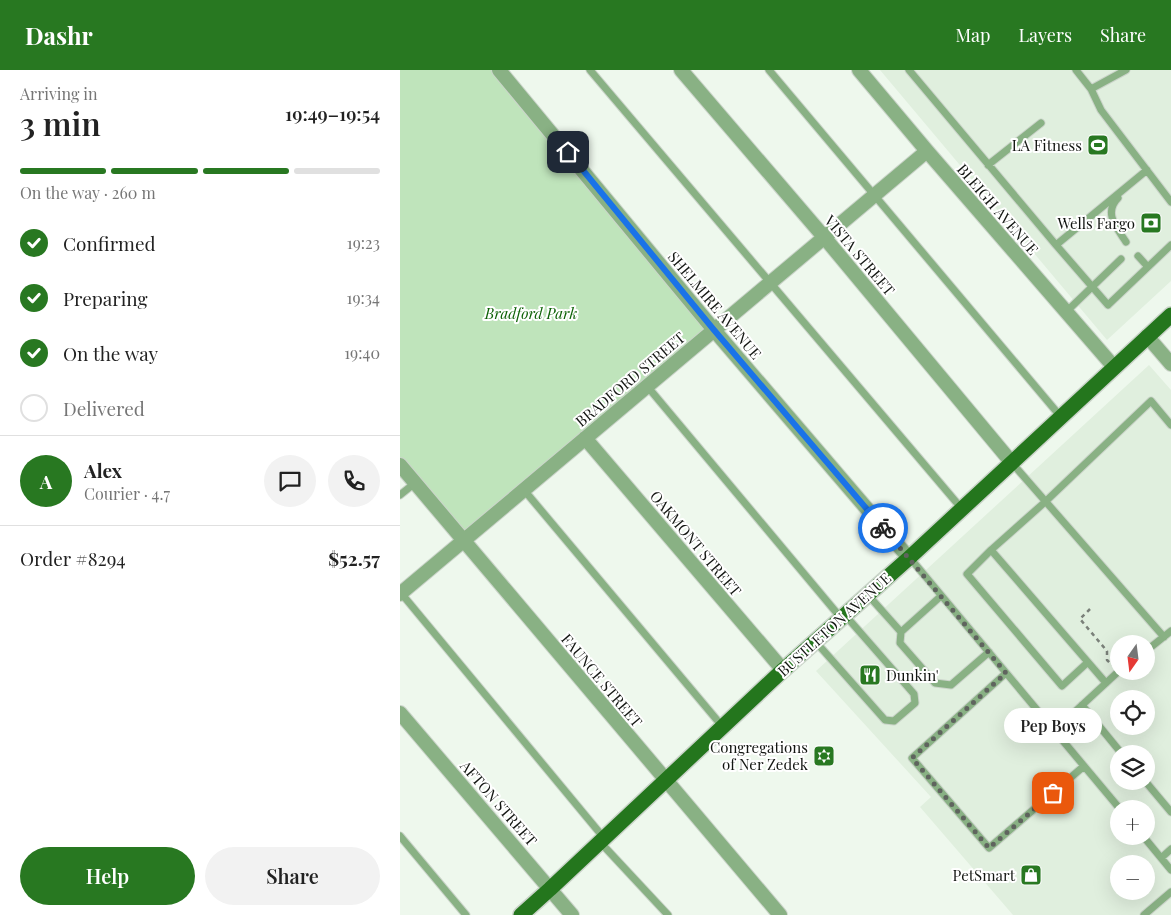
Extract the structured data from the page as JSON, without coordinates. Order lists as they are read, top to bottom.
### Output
{
  "streets": {
    "main road": ["BUSTLETON AVENUE"],
    "street": [
      "BLEIGH AVENUE",
      "VISTA STREET",
      "SHELMIRE AVENUE",
      "BRADFORD STREET",
      "OAKMONT STREET",
      "FAUNCE STREET",
      "AFTON STREET"
    ]
  },
  "crossings": [
    ["BLEIGH AVENUE", "BRADFORD STREET"],
    ["BLEIGH AVENUE", "BUSTLETON AVENUE"],
    ["VISTA STREET", "BRADFORD STREET"],
    ["VISTA STREET", "BUSTLETON AVENUE"],
    ["SHELMIRE AVENUE", "BRADFORD STREET"],
    ["SHELMIRE AVENUE", "BUSTLETON AVENUE"],
    ["BRADFORD STREET", "OAKMONT STREET"],
    ["BRADFORD STREET", "FAUNCE STREET"],
    ["OAKMONT STREET", "BUSTLETON AVENUE"],
    ["BUSTLETON AVENUE", "FAUNCE STREET"],
    ["BUSTLETON AVENUE", "AFTON STREET"]
  ],
  "parks": ["Bradford Park"],
  "places": {
    "sports": ["LA Fitness"],
    "bank": ["Wells Fargo"],
    "restaurant": ["Dunkin'"],
    "synagogue": ["Congregations of Ner Zedek"],
    "other": ["Pep Boys"],
    "shop": ["PetSmart"]
  },
  "north": "bottom",
  "page": {
    "header": "Dashr",
    "nav": ["Map", "Layers", "Share"],
    "heading": ["3 min", "Arriving in", "19:49–19:54"],
    "panel": [
      "Alex",
      "Courier · 4.7",
      "Order #8294",
      "$52.57"
    ],
    "bar": "On the way · 260 m",
    "list": [
      ["Confirmed", "19:23"],
      ["Preparing", "19:34"],
      ["On the way", "19:40"],
      "Delivered"
    ],
    "round": "A",
    "map_buttons": ["+", "−"],
    "bubble": "Pep Boys",
    "buttons": ["Help", "Share"]
  }
}
